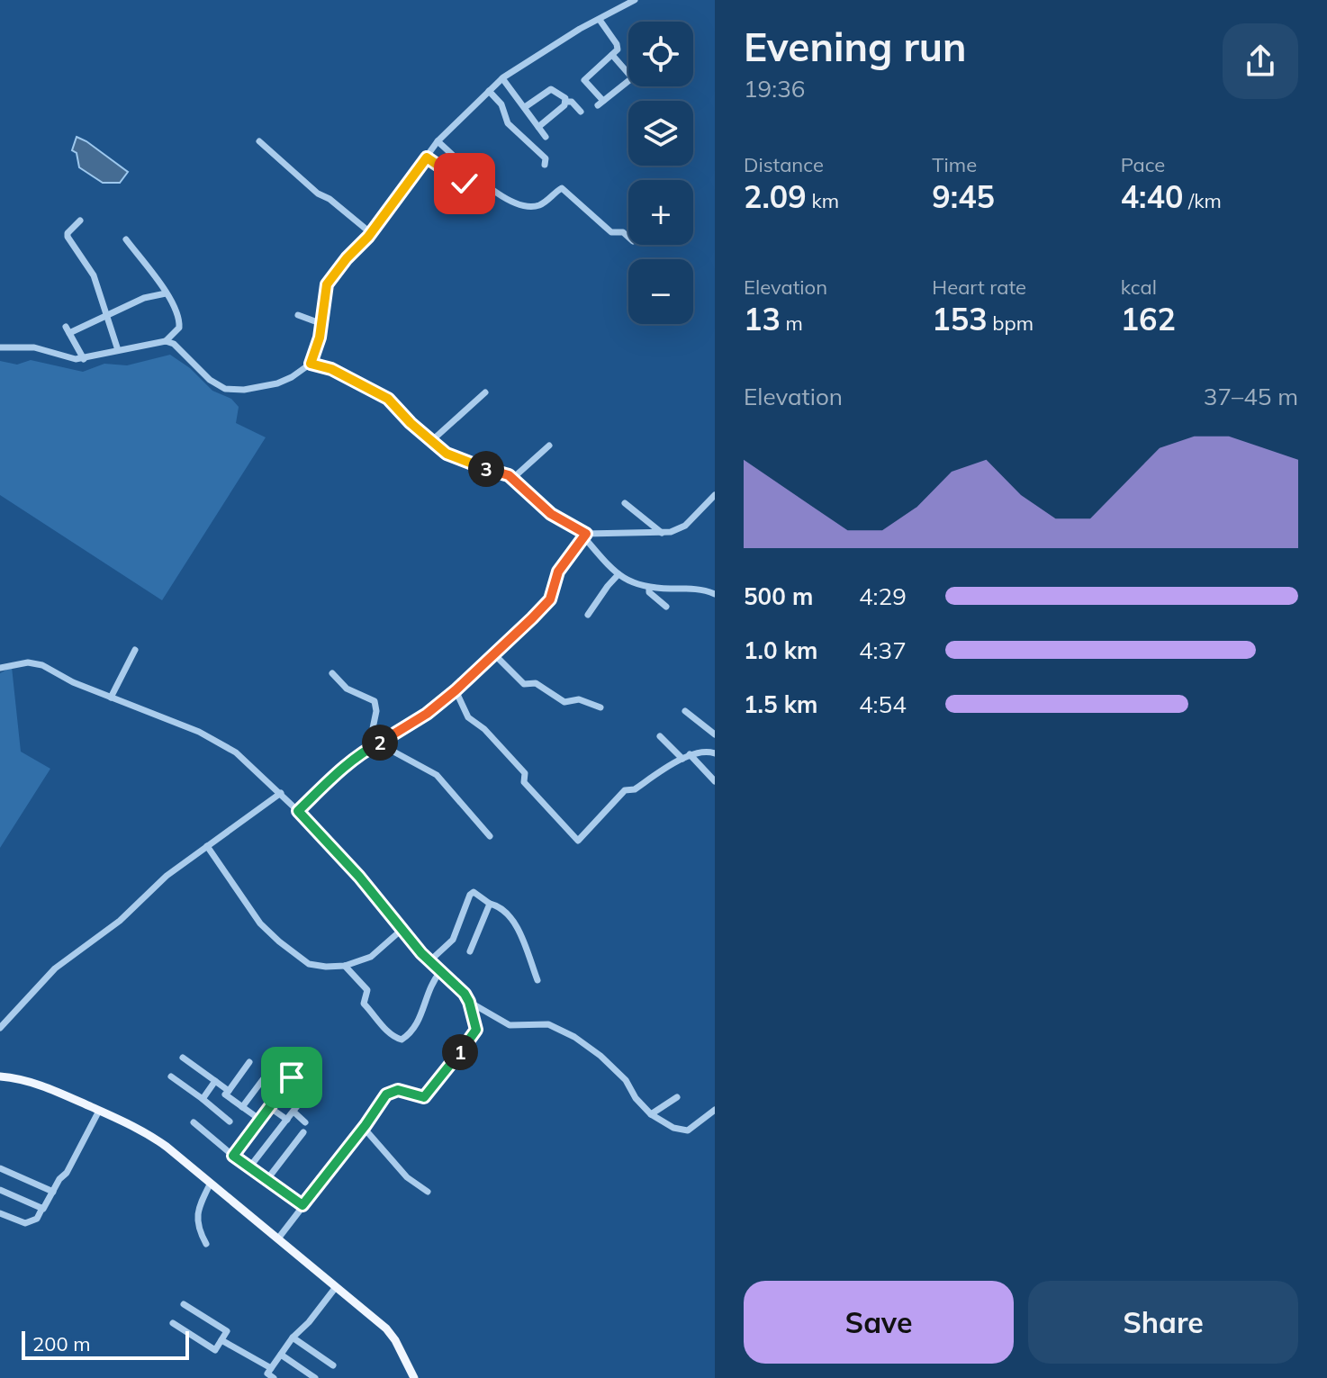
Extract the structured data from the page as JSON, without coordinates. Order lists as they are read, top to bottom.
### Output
{
  "scale_bar": "200 m",
  "page": {
    "heading": ["Evening run", "19:36"],
    "map_buttons": ["+", "−"],
    "stats": [
      ["Distance", "2.09 km"],
      ["Time", "9:45"],
      ["Pace", "4:40 /km"],
      ["Elevation", "13 m"],
      ["Heart rate", "153 bpm"],
      ["kcal", "162"]
    ],
    "chart": ["Elevation", "37–45 m"],
    "pins": ["3", "2", "1"],
    "list": [
      {
        "name": "500 m",
        "note": "4:29"
      },
      {
        "name": "1.0 km",
        "note": "4:37"
      },
      {
        "name": "1.5 km",
        "note": "4:54"
      }
    ],
    "buttons": ["Save", "Share"],
    "scale": "200 m"
  }
}
